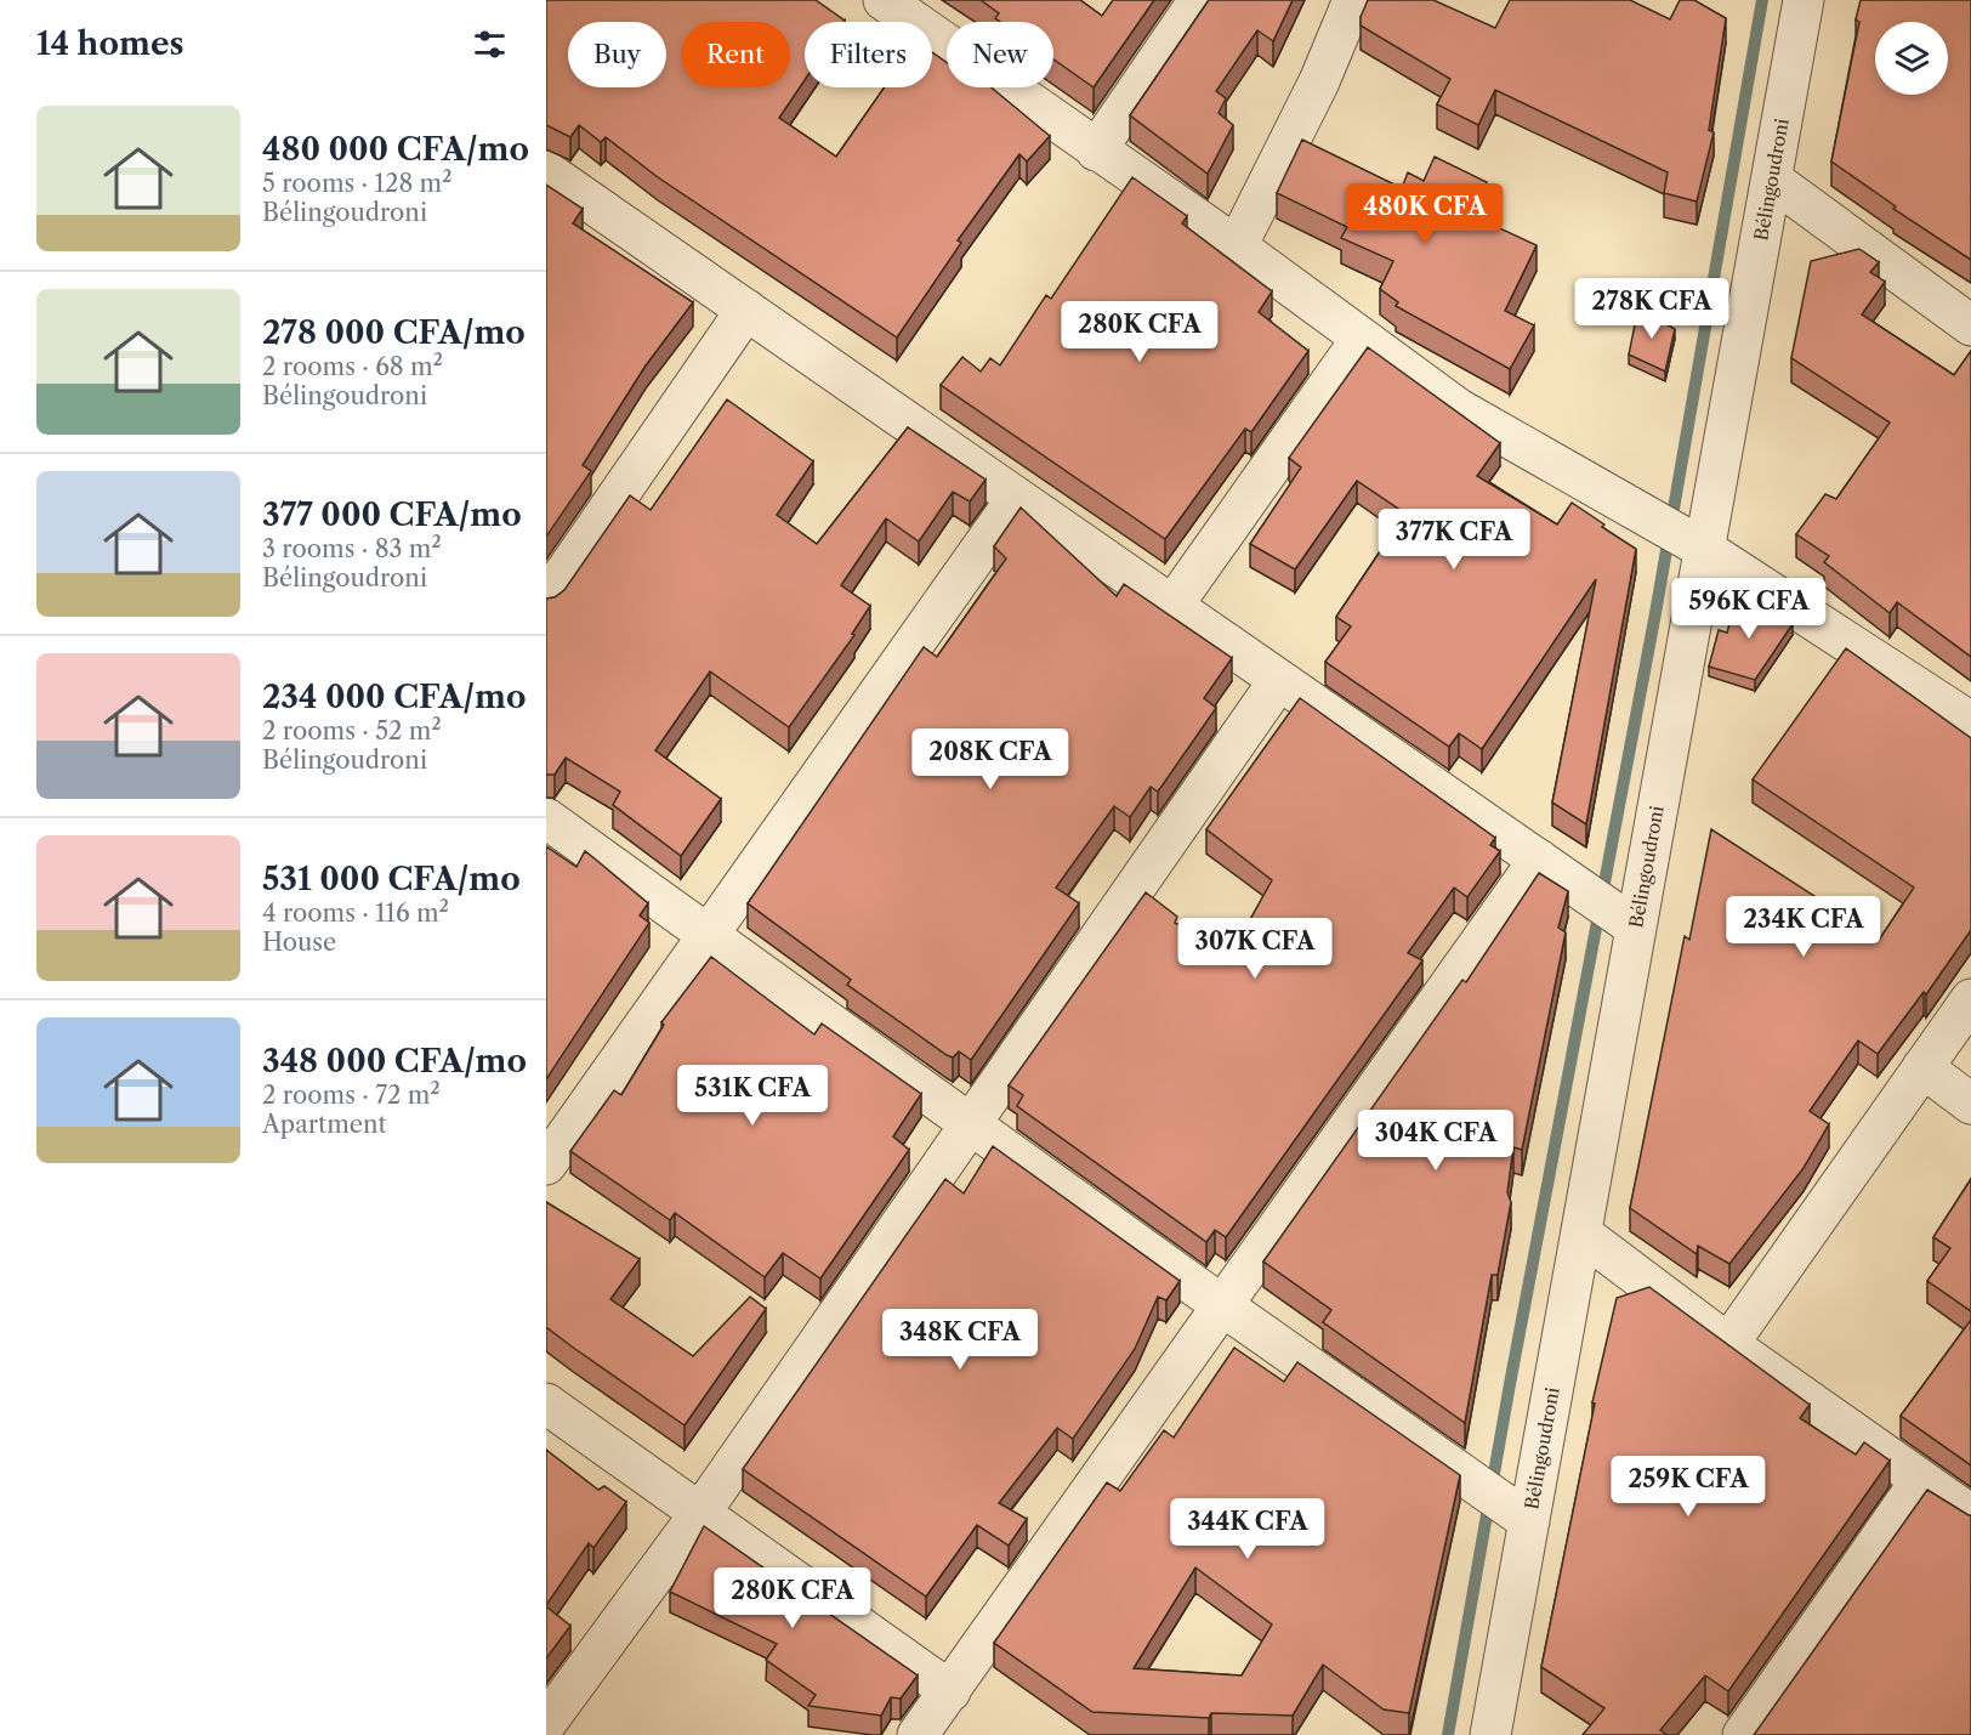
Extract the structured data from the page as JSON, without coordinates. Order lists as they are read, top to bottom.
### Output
{
  "streets": {
    "street": ["Bélingoudroni"]
  },
  "page": {
    "heading": "14 homes",
    "chip": [
      "Buy",
      "Rent",
      "Filters",
      "New"
    ],
    "list": [
      {
        "name": "480 000 CFA/mo",
        "note": "5 rooms · 128 m² · Bélingoudroni"
      },
      {
        "name": "278 000 CFA/mo",
        "note": "2 rooms · 68 m² · Bélingoudroni"
      },
      {
        "name": "377 000 CFA/mo",
        "note": "3 rooms · 83 m² · Bélingoudroni"
      },
      {
        "name": "234 000 CFA/mo",
        "note": "2 rooms · 52 m² · Bélingoudroni"
      },
      {
        "name": "531 000 CFA/mo",
        "note": "4 rooms · 116 m² · House"
      },
      {
        "name": "348 000 CFA/mo",
        "note": "2 rooms · 72 m² · Apartment"
      }
    ],
    "price": [
      "480K CFA",
      "278K CFA",
      "280K CFA",
      "377K CFA",
      "596K CFA",
      "208K CFA",
      "234K CFA",
      "307K CFA",
      "531K CFA",
      "304K CFA",
      "348K CFA",
      "259K CFA",
      "344K CFA",
      "280K CFA"
    ]
  }
}
